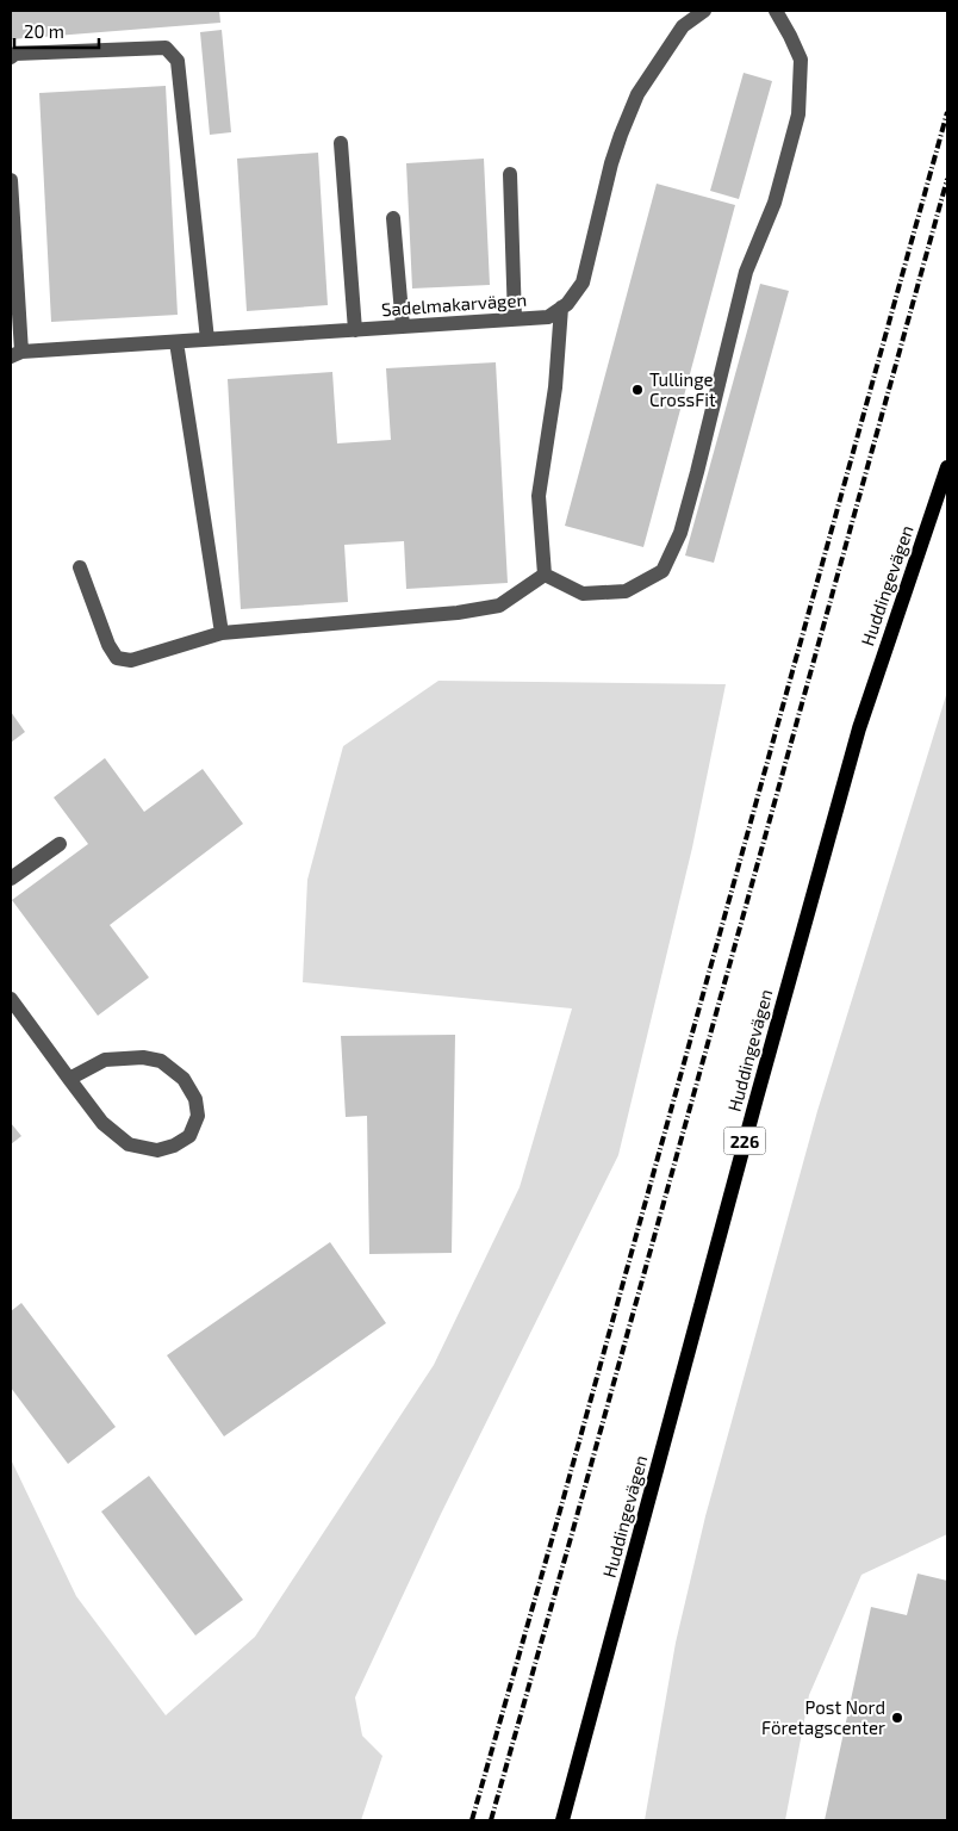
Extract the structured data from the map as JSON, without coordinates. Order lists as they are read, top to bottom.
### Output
{
  "streets": {
    "main road": ["Huddingevägen", "226"],
    "street": ["Sadelmakarvägen"]
  },
  "places": ["Tullinge CrossFit", "Post Nord Företagscenter"],
  "scale_bar": "20 m"
}
